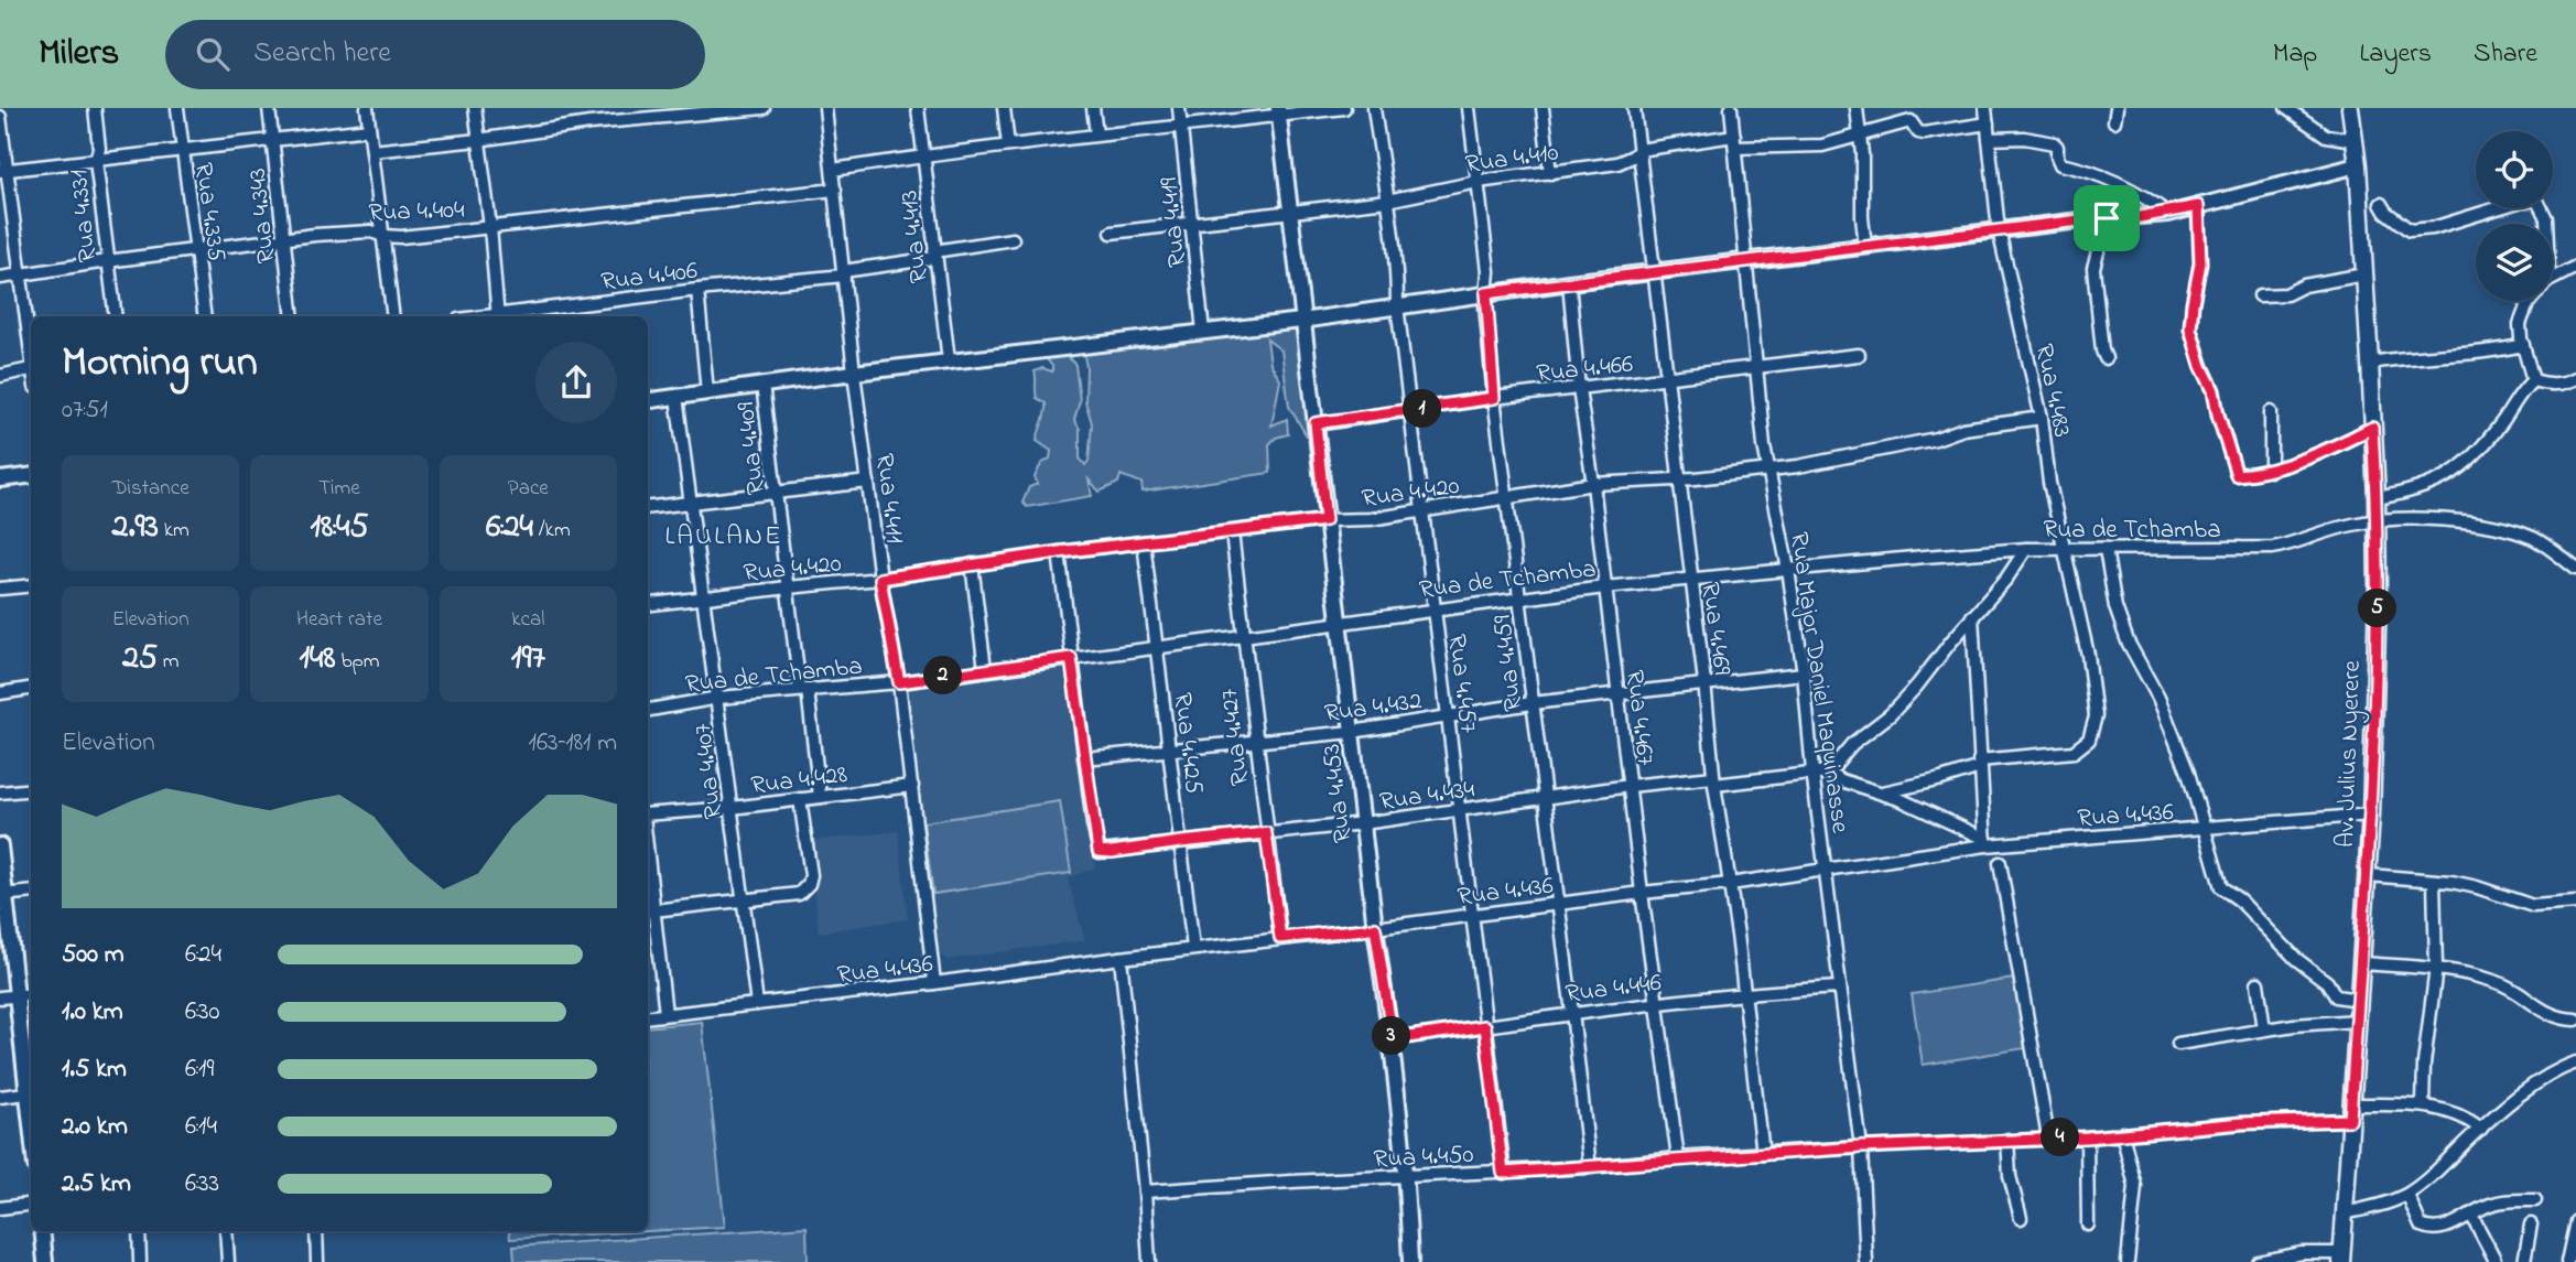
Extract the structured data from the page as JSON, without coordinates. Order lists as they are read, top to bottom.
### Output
{
  "streets": {
    "main road": ["Av. Julius Nyerere"],
    "street": [
      "Rua 4.410",
      "Rua 4.404",
      "Rua 4.335",
      "Rua 4.331",
      "Rua 4.343",
      "Rua 4.419",
      "Rua 4.413",
      "Rua 4.406",
      "Rua 4.466",
      "Rua 4.483",
      "Rua 4.409",
      "Rua 4.420",
      "Rua 4.411",
      "Rua de Tchamba",
      "Rua 4.469",
      "Rua 4.459",
      "Rua Major Daniel Maquinasse",
      "Rua 4.457",
      "Rua 4.432",
      "Rua 4.467",
      "Rua 4.427",
      "Rua 4.425",
      "Rua 4.407",
      "Rua 4.428",
      "Rua 4.453",
      "Rua 4.434",
      "Rua 4.436",
      "Rua 4.446",
      "Rua 4.450"
    ]
  },
  "crossings": [
    ["Rua 4.410", "Rua 4.419"],
    ["Rua 4.410", "Rua 4.483"],
    ["Rua 4.410", "Rua 4.469"],
    ["Rua 4.410", "Rua 4.459"],
    ["Rua 4.410", "Rua Major Daniel Maquinasse"],
    ["Rua 4.410", "Rua 4.457"],
    ["Rua 4.410", "Rua 4.453"],
    ["Rua 4.404", "Rua 4.335"],
    ["Rua 4.404", "Rua 4.331"],
    ["Rua 4.404", "Rua 4.343"],
    ["Rua 4.404", "Rua 4.411"],
    ["Rua 4.413", "Rua 4.406"],
    ["Rua 4.406", "Rua 4.411"],
    ["Rua 4.466", "Rua 4.469"],
    ["Rua 4.466", "Rua 4.459"],
    ["Rua 4.466", "Rua Major Daniel Maquinasse"],
    ["Rua 4.466", "Rua 4.457"],
    ["Rua 4.466", "Rua 4.467"],
    ["Rua 4.466", "Rua 4.453"],
    ["Rua 4.483", "Rua 4.420"],
    ["Rua 4.483", "Rua de Tchamba"],
    ["Rua 4.409", "Rua 4.420"],
    ["Rua 4.409", "Rua de Tchamba"],
    ["Rua 4.409", "Rua 4.428"],
    ["Rua 4.420", "Rua 4.411"],
    ["Rua 4.420", "Rua 4.469"],
    ["Rua 4.420", "Rua 4.459"],
    ["Rua 4.420", "Rua Major Daniel Maquinasse"],
    ["Rua 4.420", "Rua 4.457"],
    ["Rua 4.420", "Rua 4.467"],
    ["Rua 4.420", "Rua 4.427"],
    ["Rua 4.420", "Rua 4.425"],
    ["Rua 4.420", "Rua 4.407"],
    ["Rua 4.420", "Rua 4.453"],
    ["Rua 4.411", "Rua de Tchamba"],
    ["Rua 4.411", "Rua 4.428"],
    ["Rua 4.411", "Rua 4.436"],
    ["Rua de Tchamba", "Rua 4.469"],
    ["Rua de Tchamba", "Rua 4.459"],
    ["Rua de Tchamba", "Rua Major Daniel Maquinasse"],
    ["Rua de Tchamba", "Rua 4.457"],
    ["Rua de Tchamba", "Rua 4.467"],
    ["Rua de Tchamba", "Rua 4.427"],
    ["Rua de Tchamba", "Rua 4.425"],
    ["Rua de Tchamba", "Av. Julius Nyerere"],
    ["Rua de Tchamba", "Rua 4.407"],
    ["Rua de Tchamba", "Rua 4.453"],
    ["Rua 4.469", "Rua 4.432"],
    ["Rua 4.469", "Rua 4.434"],
    ["Rua 4.469", "Rua 4.436"],
    ["Rua 4.469", "Rua 4.446"],
    ["Rua 4.469", "Rua 4.450"],
    ["Rua 4.459", "Rua 4.432"],
    ["Rua 4.459", "Rua 4.434"],
    ["Rua 4.459", "Rua 4.436"],
    ["Rua 4.459", "Rua 4.446"],
    ["Rua 4.459", "Rua 4.450"],
    ["Rua Major Daniel Maquinasse", "Rua 4.432"],
    ["Rua Major Daniel Maquinasse", "Rua 4.434"],
    ["Rua Major Daniel Maquinasse", "Rua 4.436"],
    ["Rua Major Daniel Maquinasse", "Rua 4.446"],
    ["Rua Major Daniel Maquinasse", "Rua 4.450"],
    ["Rua 4.457", "Rua 4.432"],
    ["Rua 4.457", "Rua 4.434"],
    ["Rua 4.457", "Rua 4.436"],
    ["Rua 4.457", "Rua 4.446"],
    ["Rua 4.457", "Rua 4.450"],
    ["Rua 4.432", "Rua 4.467"],
    ["Rua 4.432", "Rua 4.427"],
    ["Rua 4.432", "Rua 4.425"],
    ["Rua 4.432", "Rua 4.453"],
    ["Rua 4.432", "Rua 4.434"],
    ["Rua 4.467", "Rua 4.434"],
    ["Rua 4.467", "Rua 4.436"],
    ["Rua 4.467", "Rua 4.446"],
    ["Rua 4.467", "Rua 4.450"],
    ["Rua 4.427", "Rua 4.434"],
    ["Rua 4.427", "Rua 4.436"],
    ["Rua 4.425", "Rua 4.434"],
    ["Rua 4.425", "Rua 4.436"],
    ["Av. Julius Nyerere", "Rua 4.436"],
    ["Av. Julius Nyerere", "Rua 4.450"],
    ["Rua 4.407", "Rua 4.428"],
    ["Rua 4.407", "Rua 4.436"],
    ["Rua 4.453", "Rua 4.434"],
    ["Rua 4.453", "Rua 4.436"],
    ["Rua 4.453", "Rua 4.446"],
    ["Rua 4.453", "Rua 4.450"]
  ],
  "districts": ["LAULANE"],
  "page": {
    "header": "Milers",
    "search": "Search here",
    "nav": ["Map", "Layers", "Share"],
    "heading": ["Morning run", "07:51"],
    "pins": [
      "1",
      "5",
      "2",
      "3",
      "4"
    ],
    "stats": [
      ["Distance", "2.93 km"],
      ["Time", "18:45"],
      ["Pace", "6:24 /km"],
      ["Elevation", "25 m"],
      ["Heart rate", "148 bpm"],
      ["kcal", "197"]
    ],
    "chart": ["Elevation", "163–181 m"],
    "list": [
      {
        "name": "500 m",
        "note": "6:24"
      },
      {
        "name": "1.0 km",
        "note": "6:30"
      },
      {
        "name": "1.5 km",
        "note": "6:19"
      },
      {
        "name": "2.0 km",
        "note": "6:14"
      },
      {
        "name": "2.5 km",
        "note": "6:33"
      }
    ]
  }
}
